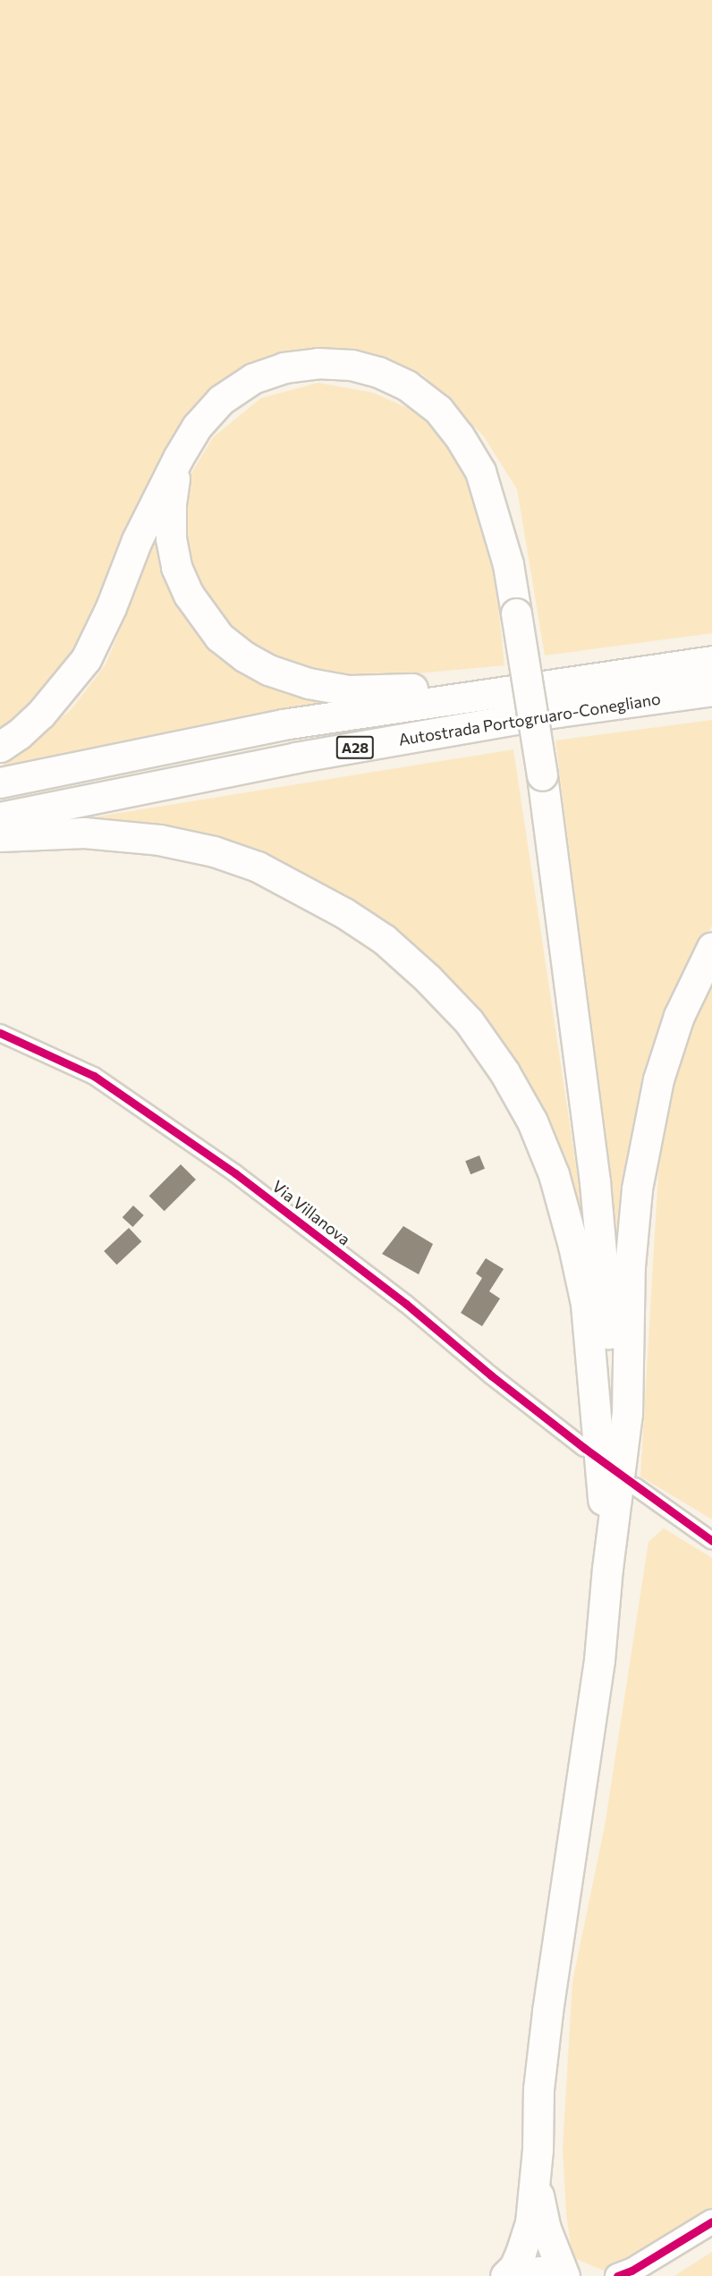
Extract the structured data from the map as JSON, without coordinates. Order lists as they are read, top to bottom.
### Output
{
  "streets": {
    "highway": ["Autostrada Portogruaro-Conegliano", "A28"],
    "street": ["Via Villanova"]
  }
}
